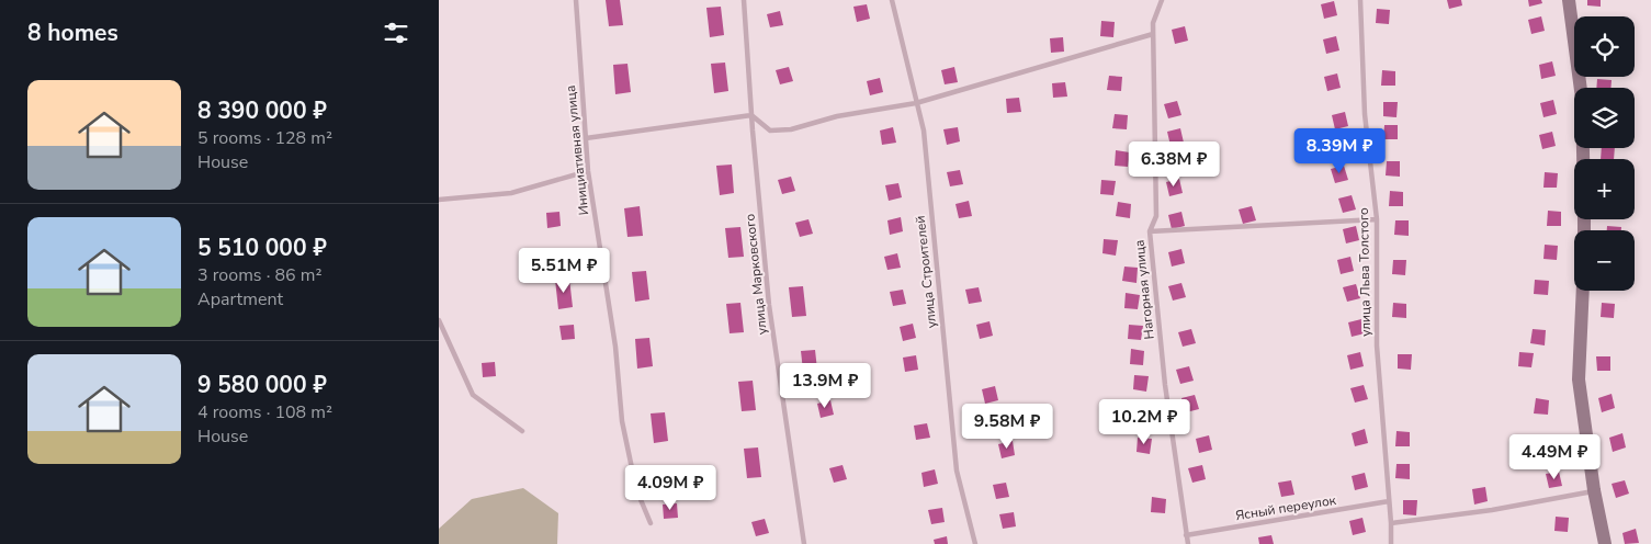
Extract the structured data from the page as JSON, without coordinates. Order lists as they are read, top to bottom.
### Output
{
  "streets": {
    "lane": [
      "Инициативная улица",
      "улица Строителей",
      "улица Льва Толстого",
      "улица Марковского",
      "Нагорная улица",
      "Ясный переулок"
    ]
  },
  "crossings": [
    ["улица Льва Толстого", "Ясный переулок"],
    ["Нагорная улица", "Ясный переулок"]
  ],
  "page": {
    "heading": "8 homes",
    "map_buttons": ["+", "−"],
    "list": [
      {
        "name": "8 390 000 ₽",
        "note": "5 rooms · 128 m² · House"
      },
      {
        "name": "5 510 000 ₽",
        "note": "3 rooms · 86 m² · Apartment"
      },
      {
        "name": "9 580 000 ₽",
        "note": "4 rooms · 108 m² · House"
      }
    ],
    "price": [
      "8.39M ₽",
      "6.38M ₽",
      "5.51M ₽",
      "13.9M ₽",
      "10.2M ₽",
      "9.58M ₽",
      "4.49M ₽",
      "4.09M ₽"
    ]
  }
}
